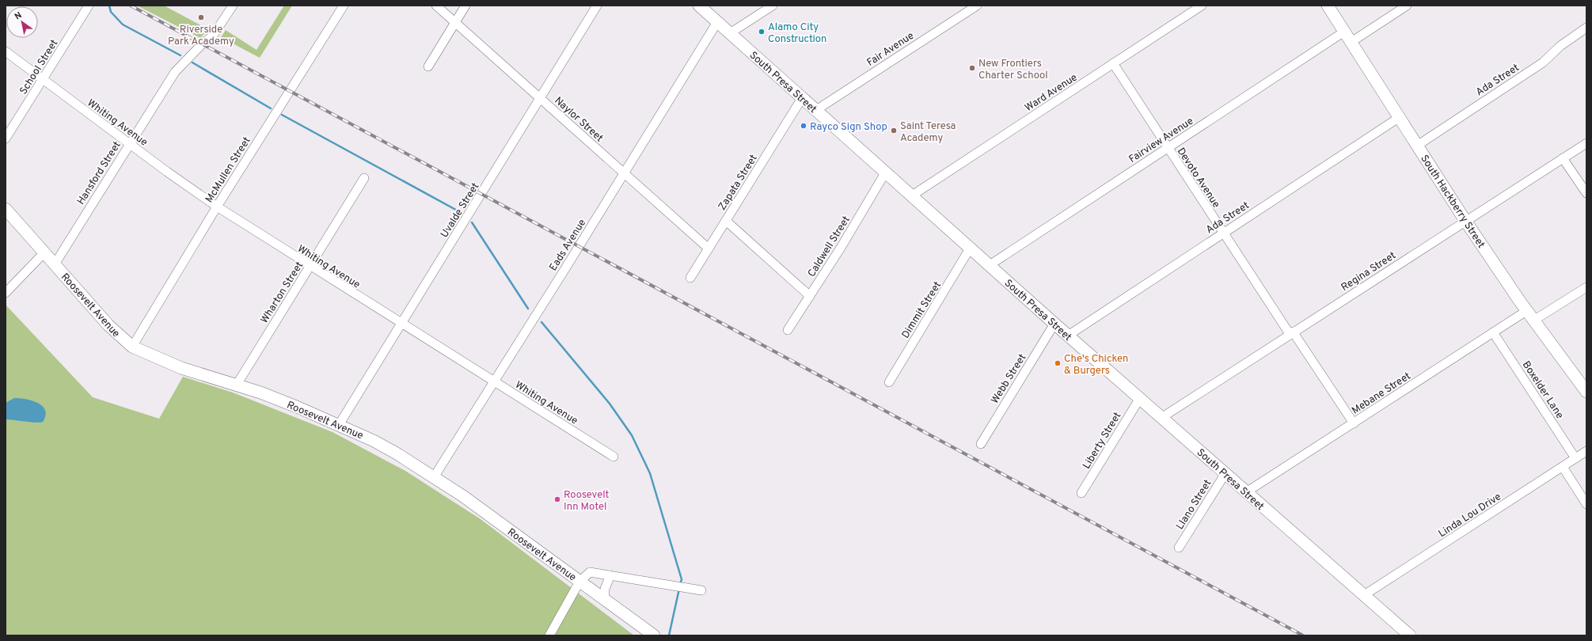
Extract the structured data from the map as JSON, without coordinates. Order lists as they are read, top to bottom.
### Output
{
  "streets": {
    "main road": ["South Presa Street", "South Hackberry Street", "Roosevelt Avenue"],
    "street": [
      "Fair Avenue",
      "School Street",
      "Ada Street",
      "Ward Avenue",
      "Naylor Street",
      "Whiting Avenue",
      "Fairview Avenue",
      "McMullen Street",
      "Hansford Street",
      "Devoto Avenue",
      "Zapata Street",
      "Uvalde Street",
      "Eads Avenue",
      "Caldwell Street",
      "Regina Street",
      "Wharton Street",
      "Dimmit Street",
      "Webb Street",
      "Boxelder Lane",
      "Mebane Street",
      "Liberty Street",
      "Llano Street",
      "Linda Lou Drive"
    ]
  },
  "crossings": [
    ["Fair Avenue", "South Presa Street"],
    ["School Street", "Whiting Avenue"],
    ["Ada Street", "South Presa Street"],
    ["Ada Street", "Devoto Avenue"],
    ["Ada Street", "South Hackberry Street"],
    ["South Presa Street", "Ward Avenue"],
    ["South Presa Street", "Fairview Avenue"],
    ["South Presa Street", "Zapata Street"],
    ["South Presa Street", "Eads Avenue"],
    ["South Presa Street", "Caldwell Street"],
    ["South Presa Street", "Regina Street"],
    ["South Presa Street", "Dimmit Street"],
    ["South Presa Street", "Webb Street"],
    ["South Presa Street", "Mebane Street"],
    ["South Presa Street", "Liberty Street"],
    ["South Presa Street", "Llano Street"],
    ["South Presa Street", "Linda Lou Drive"],
    ["Ward Avenue", "Devoto Avenue"],
    ["Naylor Street", "Zapata Street"],
    ["Naylor Street", "Uvalde Street"],
    ["Naylor Street", "Eads Avenue"],
    ["Whiting Avenue", "McMullen Street"],
    ["Whiting Avenue", "Hansford Street"],
    ["Whiting Avenue", "Uvalde Street"],
    ["Whiting Avenue", "Eads Avenue"],
    ["Whiting Avenue", "Wharton Street"],
    ["Fairview Avenue", "Devoto Avenue"],
    ["Fairview Avenue", "South Hackberry Street"],
    ["McMullen Street", "Roosevelt Avenue"],
    ["Hansford Street", "Roosevelt Avenue"],
    ["Devoto Avenue", "Regina Street"],
    ["Devoto Avenue", "Mebane Street"],
    ["South Hackberry Street", "Regina Street"],
    ["South Hackberry Street", "Mebane Street"],
    ["Uvalde Street", "Roosevelt Avenue"],
    ["Eads Avenue", "Roosevelt Avenue"],
    ["Wharton Street", "Roosevelt Avenue"],
    ["Boxelder Lane", "Mebane Street"],
    ["Boxelder Lane", "Linda Lou Drive"]
  ],
  "places": [
    "Riverside Park Academy",
    "Alamo City Construction",
    "New Frontiers Charter School",
    "Rayco Sign Shop",
    "Saint Teresa Academy",
    "Che's Chicken & Burgers",
    "Roosevelt Inn Motel"
  ],
  "north": "top left"
}
